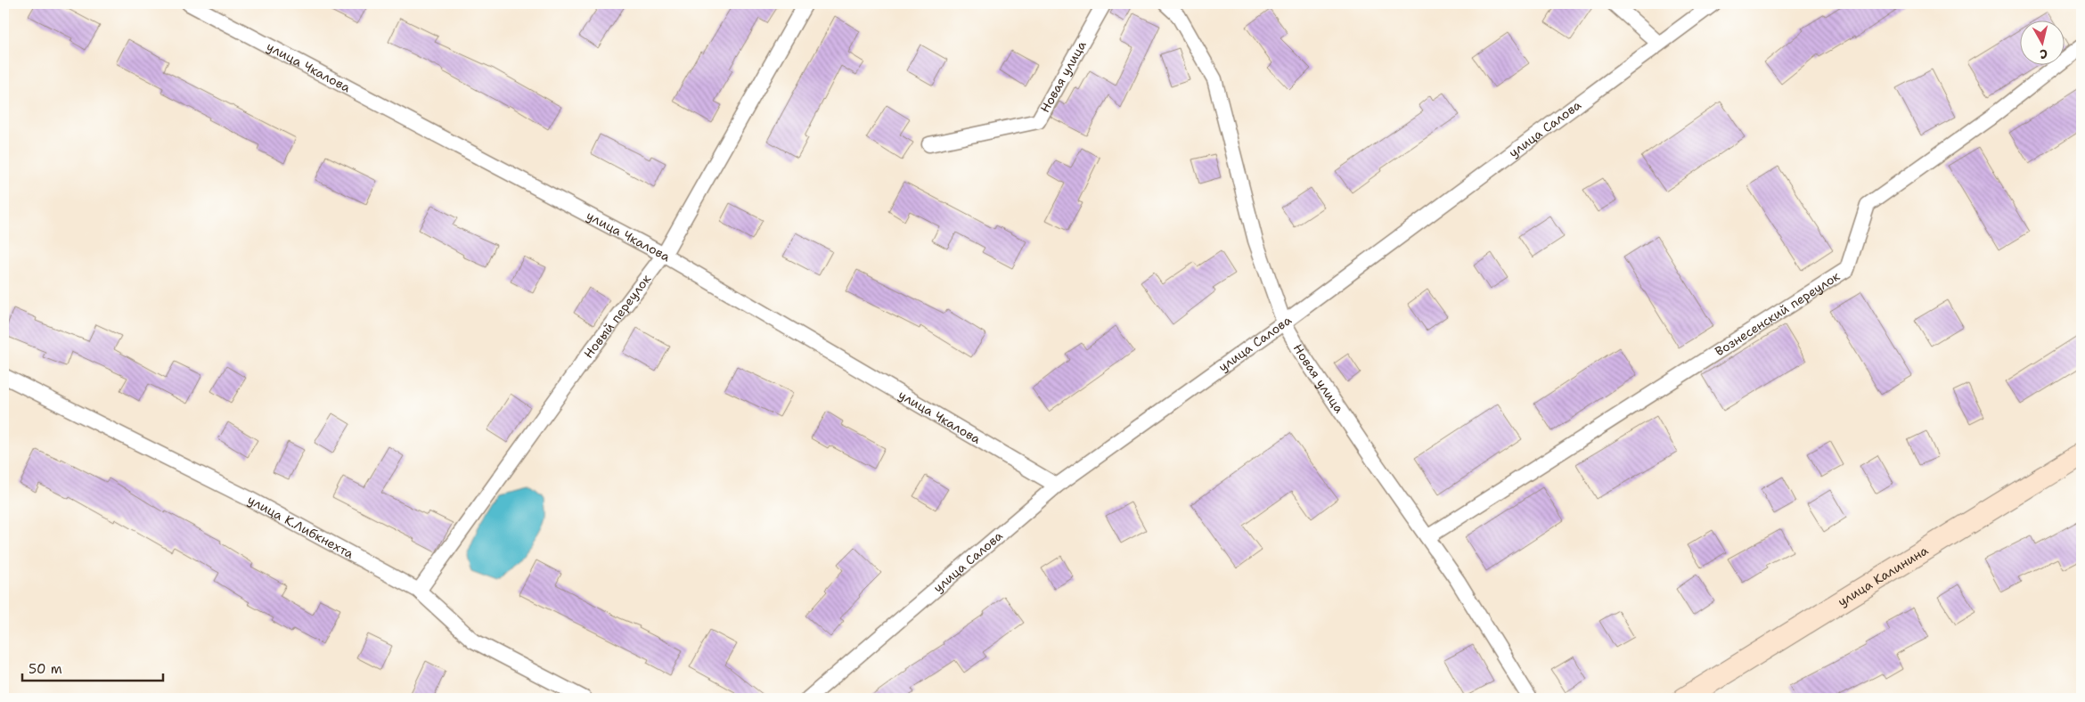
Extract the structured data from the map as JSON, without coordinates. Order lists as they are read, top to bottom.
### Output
{
  "streets": {
    "main road": ["улица Калинина"],
    "street": [
      "улица Чкалова",
      "Новая улица",
      "улица Салова",
      "Вознесенский переулок",
      "Новый переулок",
      "улица К.Либкнехта"
    ]
  },
  "crossings": [
    ["улица Чкалова", "улица Салова"],
    ["улица Чкалова", "Новый переулок"],
    ["Новая улица", "улица Салова"],
    ["Новая улица", "Вознесенский переулок"],
    ["Новый переулок", "улица К.Либкнехта"]
  ],
  "scale_bar": "50 m",
  "north": "bottom"
}
